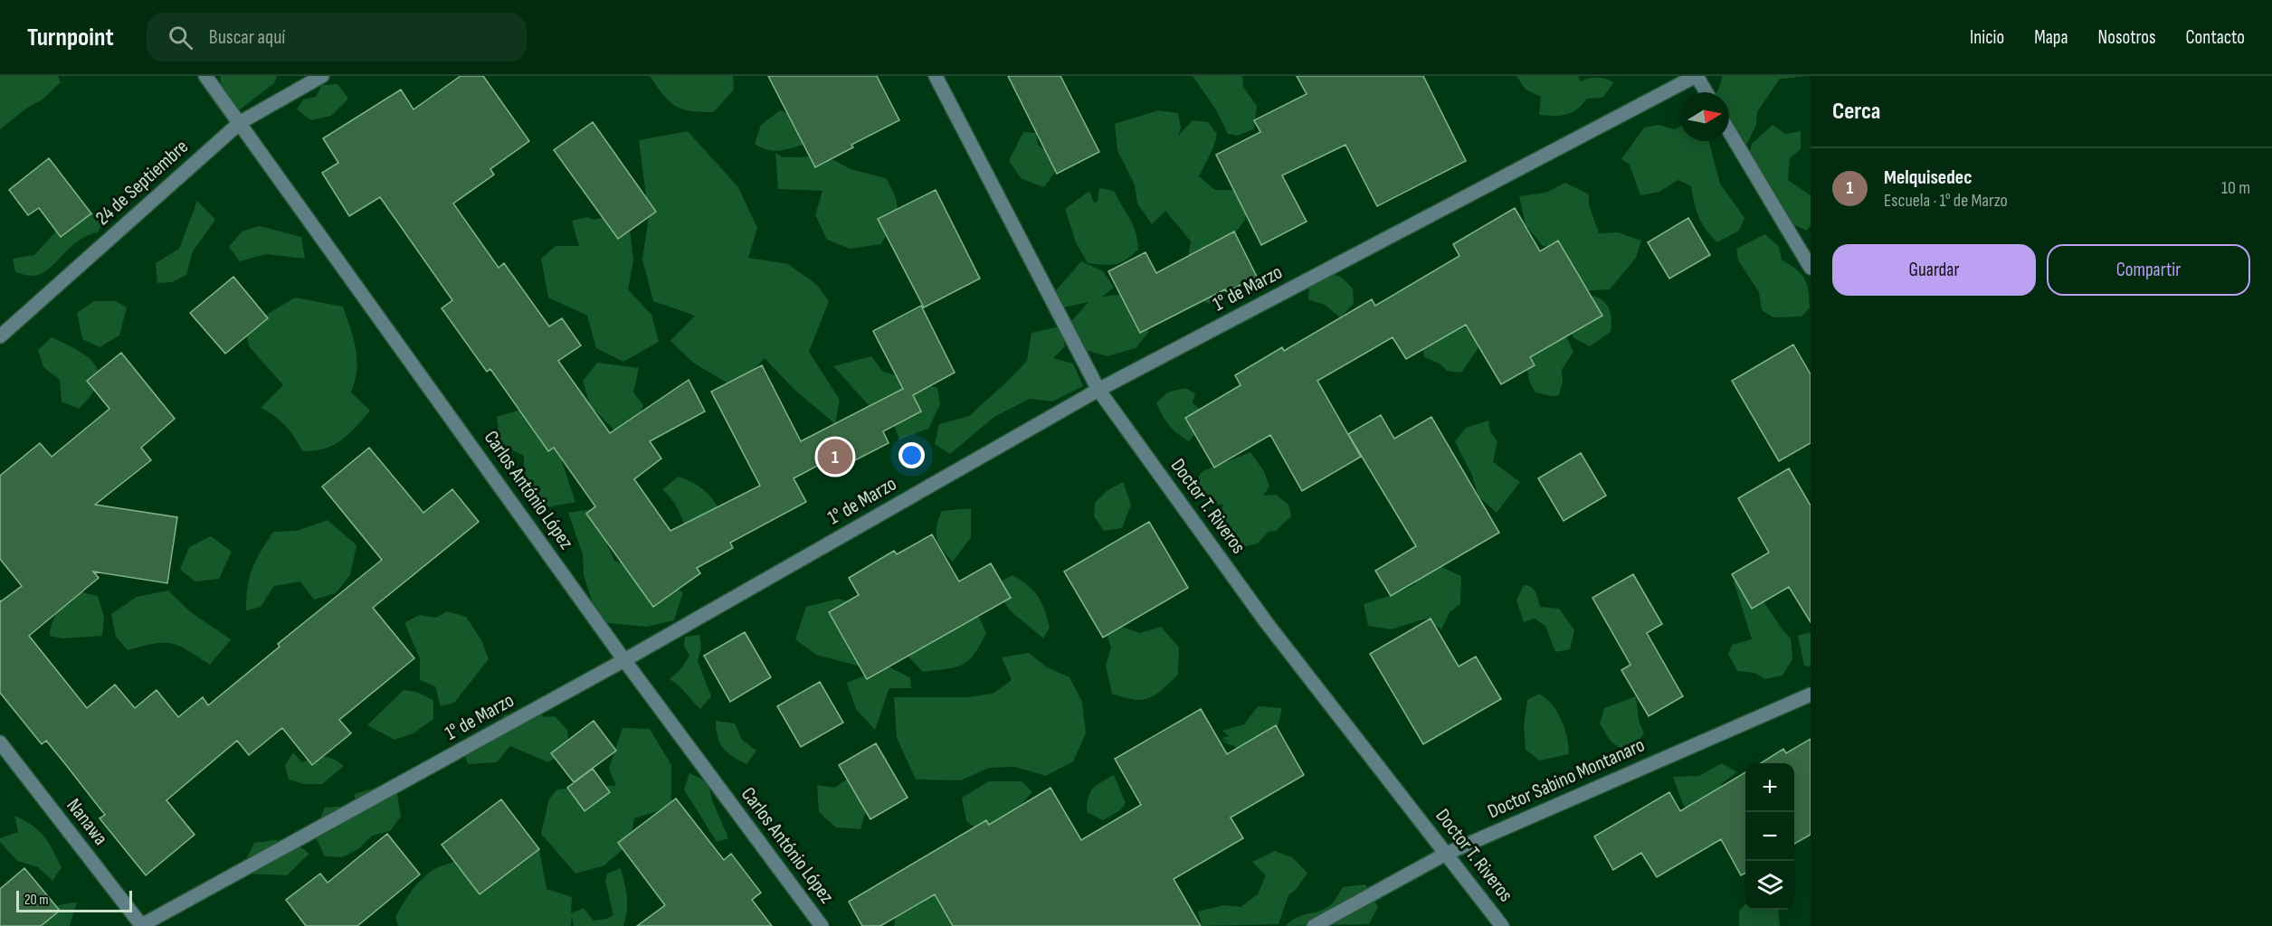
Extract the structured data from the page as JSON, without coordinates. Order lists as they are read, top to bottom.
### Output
{
  "streets": {
    "street": [
      "24 de Septiembre",
      "1° de Marzo",
      "Carlos António López",
      "Doctor T. Riveros",
      "Doctor Sabino Montanaro",
      "Nanawa"
    ]
  },
  "crossings": [
    ["24 de Septiembre", "Carlos António López"],
    ["1° de Marzo", "Carlos António López"],
    ["1° de Marzo", "Doctor T. Riveros"],
    ["1° de Marzo", "Nanawa"],
    ["Doctor T. Riveros", "Doctor Sabino Montanaro"]
  ],
  "scale_bar": "20 m",
  "north": "right",
  "page": {
    "header": "Turnpoint",
    "search": "Buscar aquí",
    "nav": [
      "Inicio",
      "Mapa",
      "Nosotros",
      "Contacto"
    ],
    "heading": "Cerca",
    "list": [
      {
        "mark": "1",
        "name": "Melquisedec",
        "note": "Escuela · 1° de Marzo",
        "value": "10 m"
      }
    ],
    "buttons": ["Guardar", "Compartir"],
    "pins": "1",
    "map_buttons": ["+", "−"],
    "scale": "20 m"
  }
}
